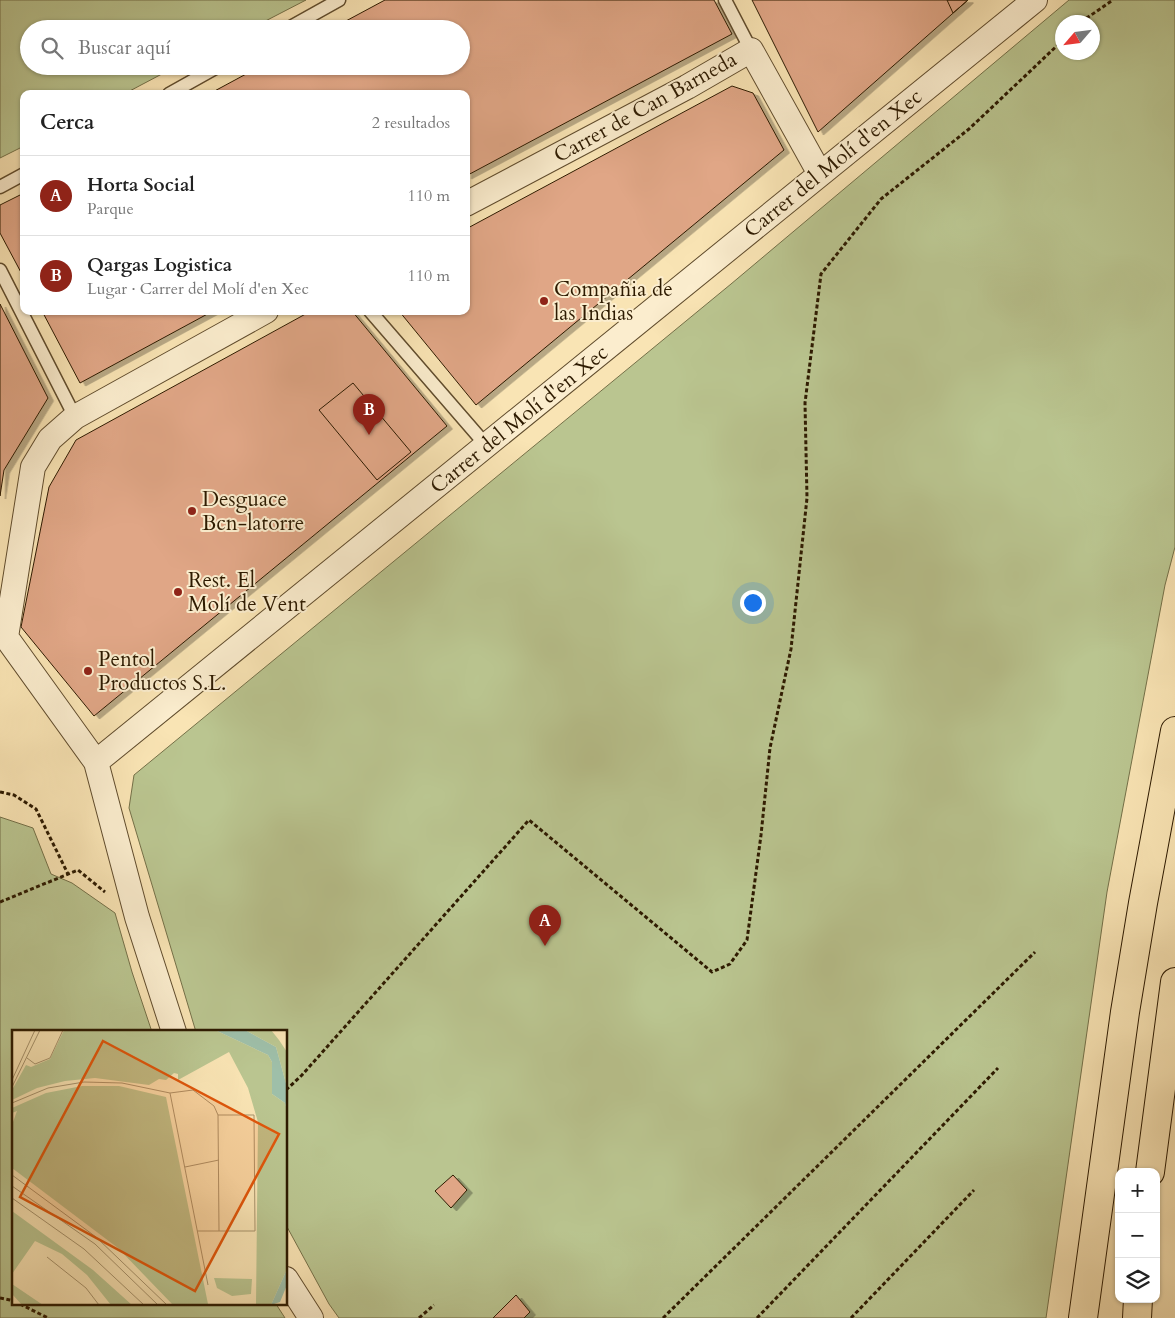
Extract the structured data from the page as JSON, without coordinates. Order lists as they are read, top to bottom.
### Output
{
  "streets": {
    "street": ["Carrer de Can Barneda", "Carrer del Molí d'en Xec"]
  },
  "crossings": [
    ["Carrer de Can Barneda", "Carrer del Molí d'en Xec"]
  ],
  "places": [
    "Compañia de las Indias",
    "Desguace Bcn-latorre",
    "Rest. El Molí de Vent",
    "Pentol Productos S.L."
  ],
  "north": "bottom left",
  "page": {
    "search": "Buscar aquí",
    "heading": ["Cerca", "2 resultados"],
    "list": [
      {
        "mark": "A",
        "name": "Horta Social",
        "note": "Parque",
        "value": "110 m"
      },
      {
        "mark": "B",
        "name": "Qargas Logistica",
        "note": "Lugar · Carrer del Molí d'en Xec",
        "value": "110 m"
      }
    ],
    "pins": ["B", "A"],
    "map_buttons": ["+", "−"]
  }
}
